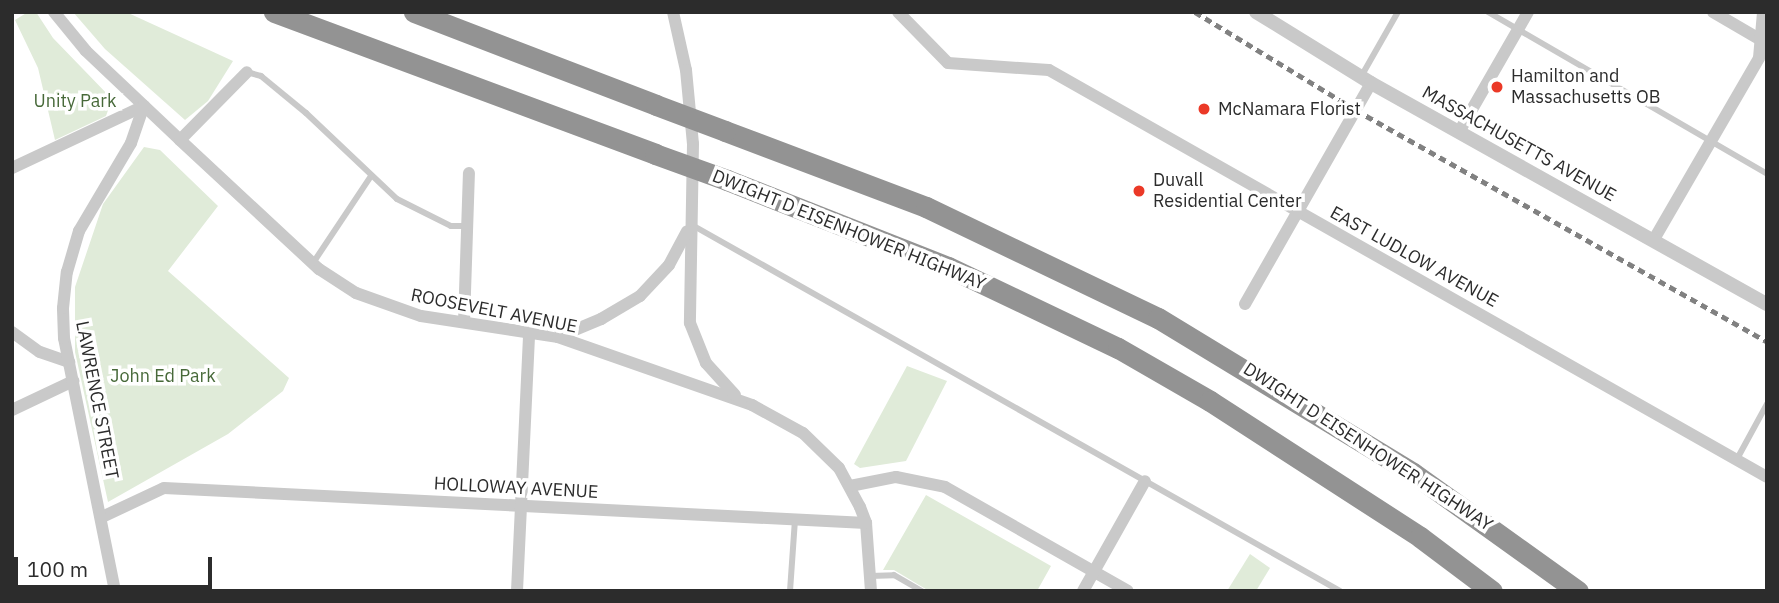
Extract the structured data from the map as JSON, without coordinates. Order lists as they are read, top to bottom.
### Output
{
  "streets": {
    "highway": ["DWIGHT D EISENHOWER HIGHWAY"],
    "street": [
      "MASSACHUSETTS AVENUE",
      "EAST LUDLOW AVENUE",
      "ROOSEVELT AVENUE",
      "LAWRENCE STREET",
      "HOLLOWAY AVENUE"
    ]
  },
  "crossings": [
    ["ROOSEVELT AVENUE", "LAWRENCE STREET"],
    ["ROOSEVELT AVENUE", "HOLLOWAY AVENUE"],
    ["LAWRENCE STREET", "HOLLOWAY AVENUE"]
  ],
  "parks": ["Unity Park", "John Ed Park"],
  "places": ["Hamilton and Massachusetts OB", "McNamara Florist", "Duvall Residential Center"],
  "scale_bar": "100 m"
}
